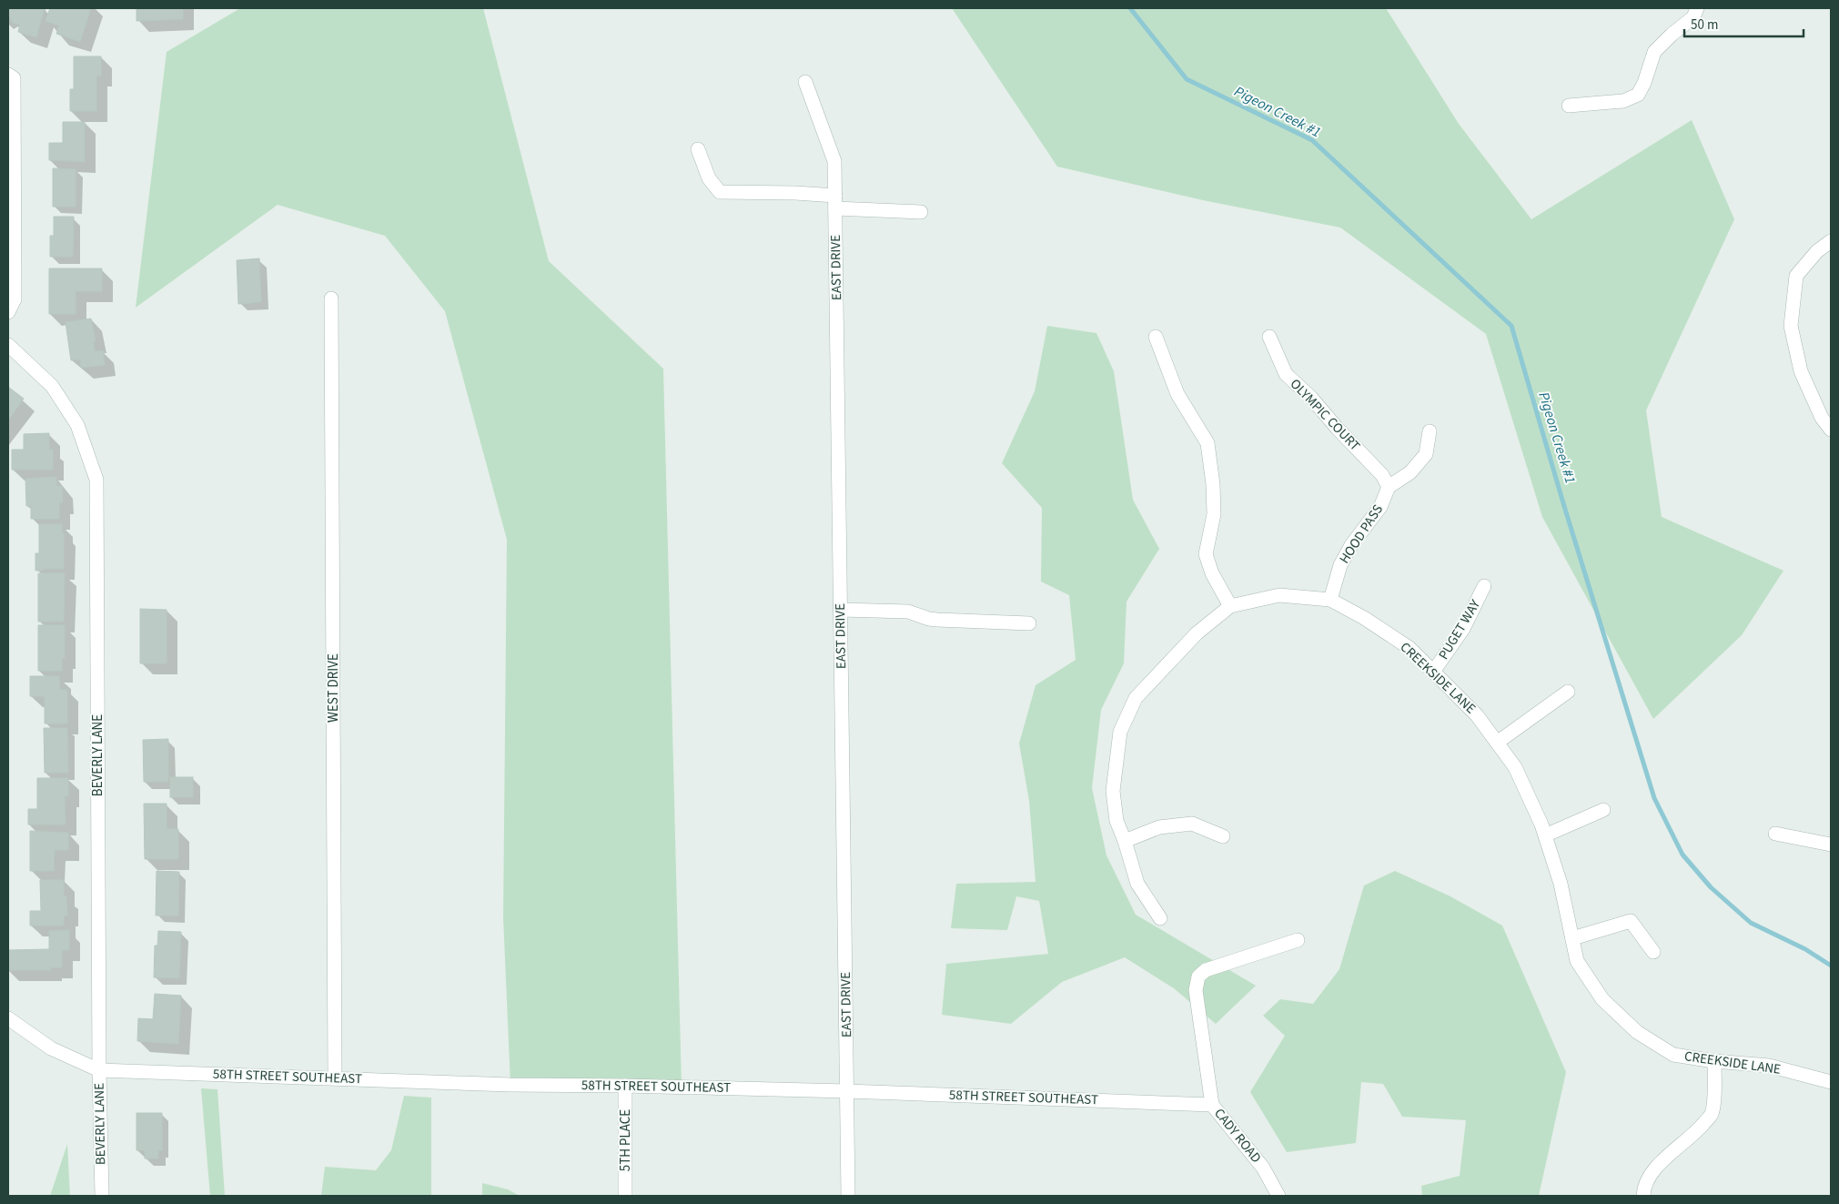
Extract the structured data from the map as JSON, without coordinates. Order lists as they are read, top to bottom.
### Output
{
  "streets": {
    "street": [
      "EAST DRIVE",
      "OLYMPIC COURT",
      "HOOD PASS",
      "PUGET WAY",
      "CREEKSIDE LANE",
      "WEST DRIVE",
      "BEVERLY LANE",
      "58TH STREET SOUTHEAST",
      "CADY ROAD",
      "5TH PLACE"
    ]
  },
  "crossings": [
    ["EAST DRIVE", "58TH STREET SOUTHEAST"],
    ["OLYMPIC COURT", "HOOD PASS"],
    ["HOOD PASS", "CREEKSIDE LANE"],
    ["PUGET WAY", "CREEKSIDE LANE"],
    ["WEST DRIVE", "58TH STREET SOUTHEAST"],
    ["BEVERLY LANE", "58TH STREET SOUTHEAST"],
    ["58TH STREET SOUTHEAST", "CADY ROAD"],
    ["58TH STREET SOUTHEAST", "5TH PLACE"]
  ],
  "water": ["Pigeon Creek #1"],
  "scale_bar": "50 m"
}
